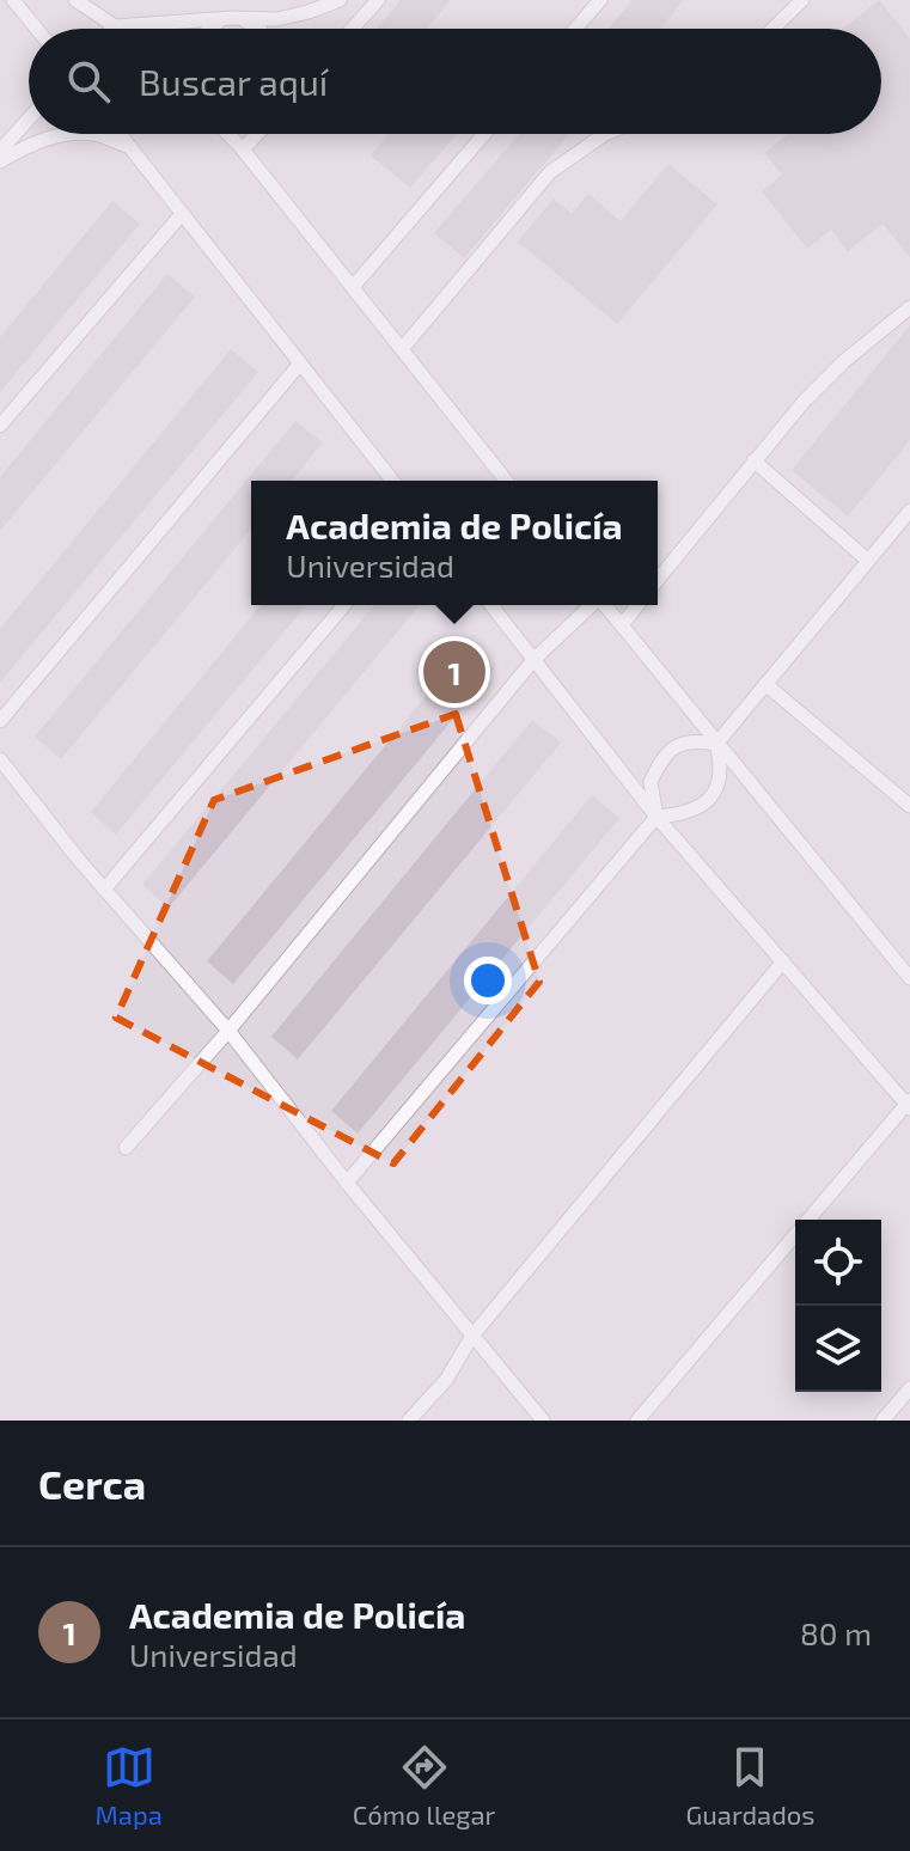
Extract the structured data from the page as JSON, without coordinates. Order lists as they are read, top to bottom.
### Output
{
  "page": {
    "search": "Buscar aquí",
    "popup": ["Academia de Policía", "Universidad"],
    "pins": "1",
    "heading": "Cerca",
    "list": [
      {
        "mark": "1",
        "name": "Academia de Policía",
        "note": "Universidad",
        "value": "80 m"
      }
    ],
    "nav": ["Mapa", "Cómo llegar", "Guardados"]
  }
}
